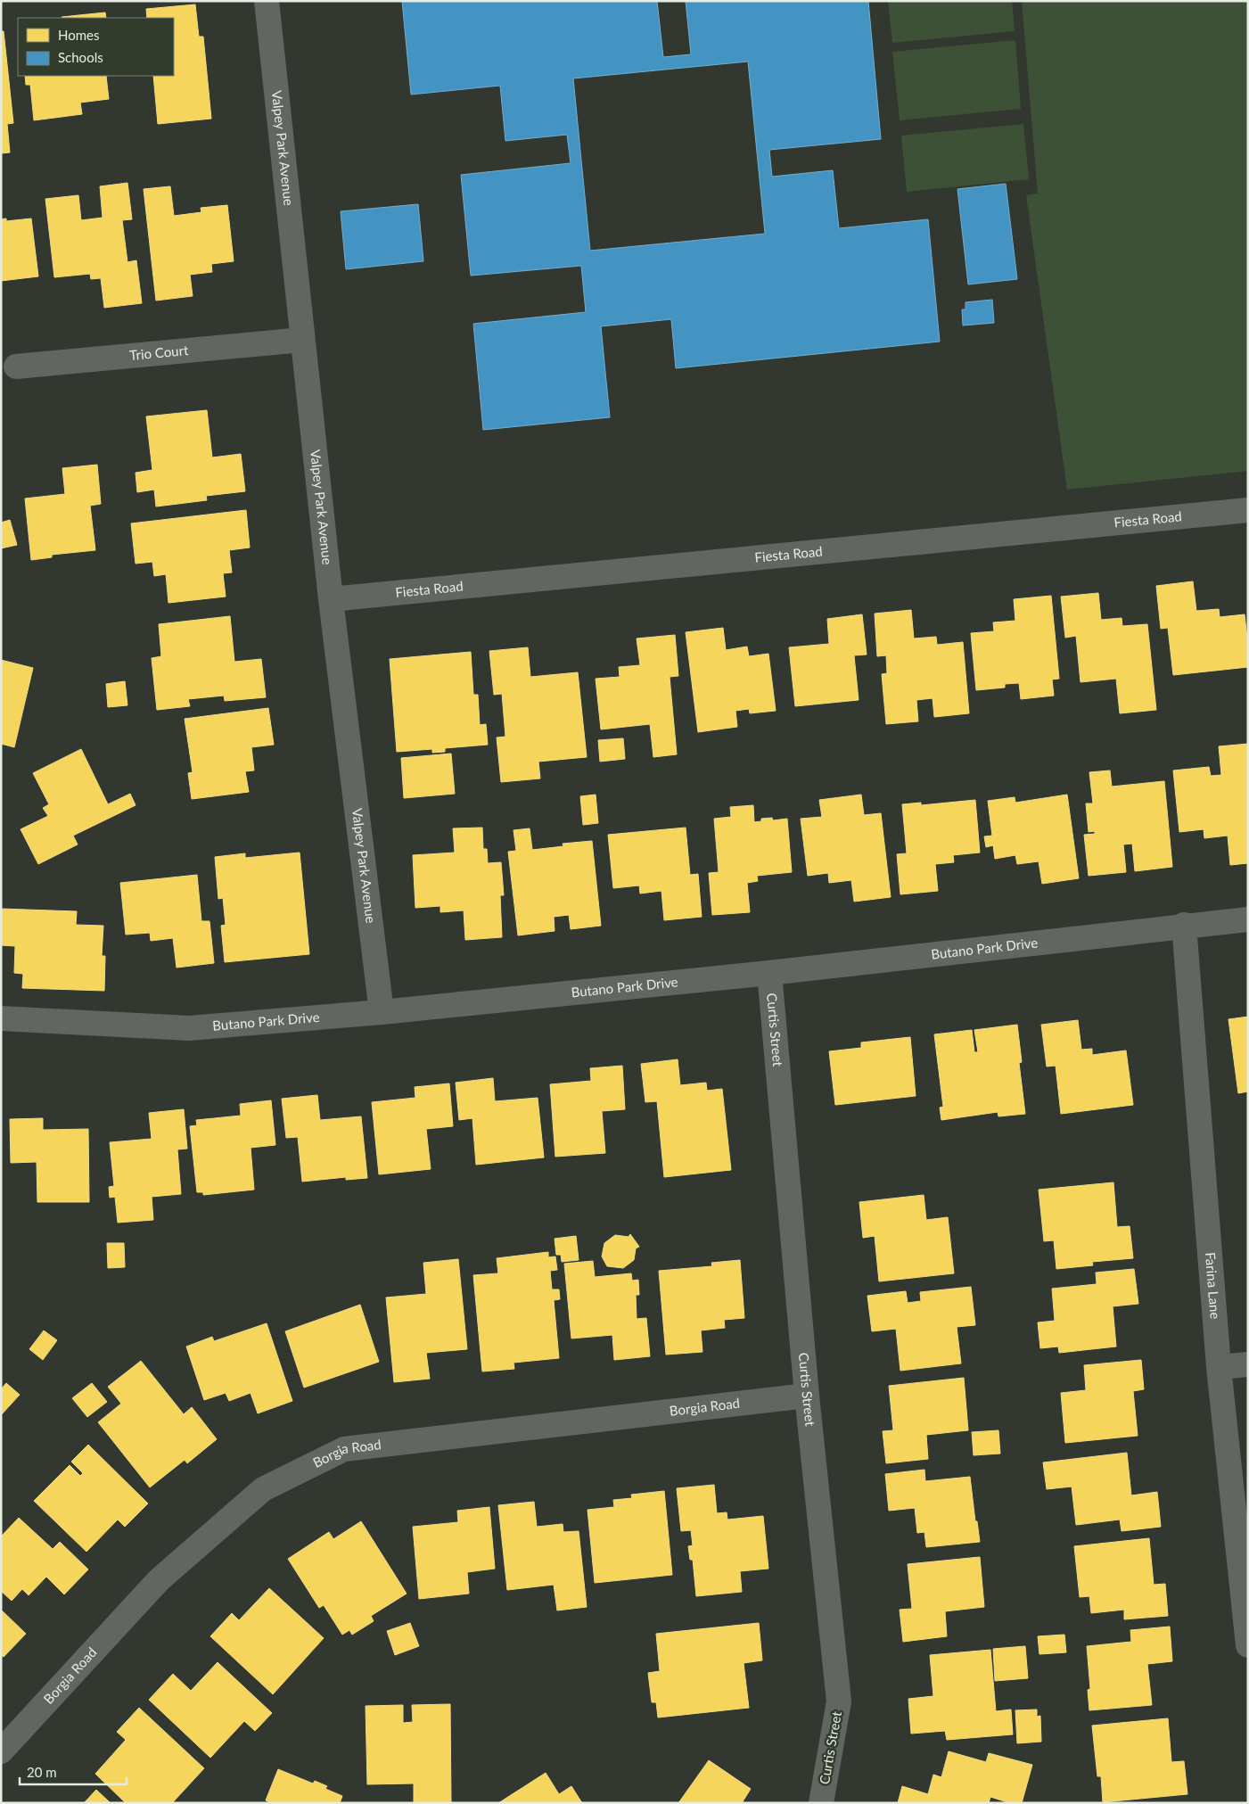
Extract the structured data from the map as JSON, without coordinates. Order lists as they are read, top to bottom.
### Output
{
  "streets": {
    "street": [
      "Valpey Park Avenue",
      "Trio Court",
      "Fiesta Road",
      "Butano Park Drive",
      "Curtis Street",
      "Farina Lane",
      "Borgia Road"
    ]
  },
  "crossings": [
    ["Valpey Park Avenue", "Trio Court"],
    ["Valpey Park Avenue", "Fiesta Road"],
    ["Valpey Park Avenue", "Butano Park Drive"],
    ["Butano Park Drive", "Curtis Street"],
    ["Butano Park Drive", "Farina Lane"],
    ["Curtis Street", "Borgia Road"]
  ],
  "legend": ["Homes", "Schools"],
  "scale_bar": "20 m"
}
